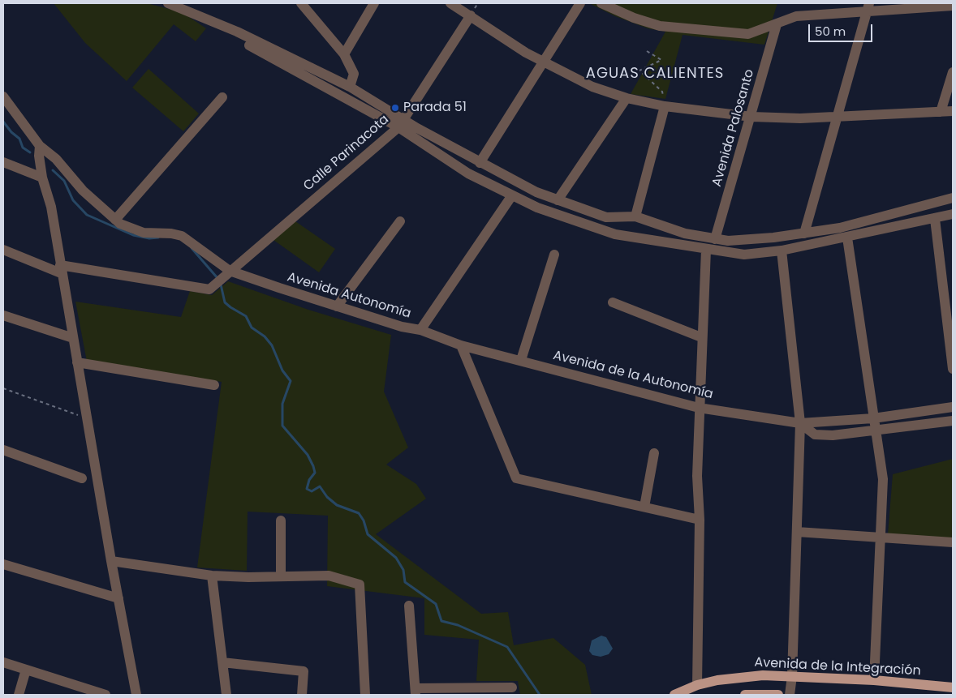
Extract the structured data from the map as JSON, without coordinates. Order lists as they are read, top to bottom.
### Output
{
  "streets": {
    "main road": ["Avenida de la Integración"],
    "street": [
      "Avenida Palosanto",
      "Calle Parinacota",
      "Avenida Autonomía",
      "Avenida de la Autonomía"
    ]
  },
  "crossings": [
    ["Calle Parinacota", "Avenida Autonomía"],
    ["Avenida Autonomía", "Avenida de la Autonomía"]
  ],
  "districts": ["AGUAS CALIENTES"],
  "places": ["Parada 51"],
  "scale_bar": "50 m"
}
